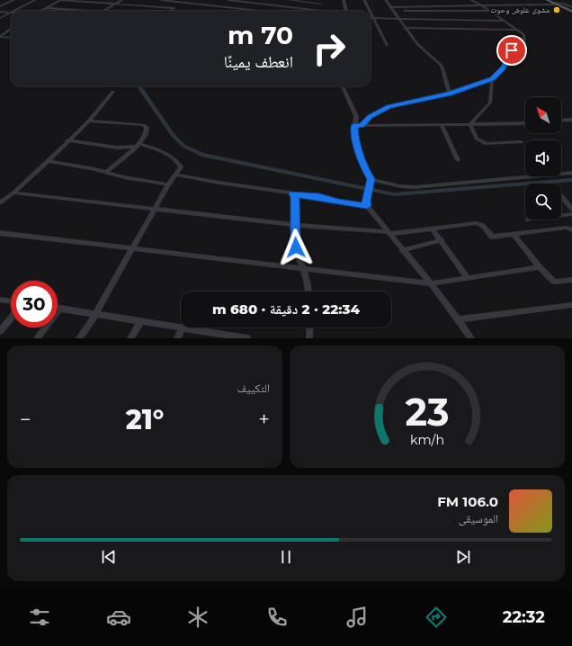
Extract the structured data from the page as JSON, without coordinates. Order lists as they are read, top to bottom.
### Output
{
  "places": ["مشوى علوش وحوت"],
  "north": "top left",
  "page": {
    "turn": ["70 m", "انعطف يمينًا"],
    "limit": "30",
    "trip": "22:34 · 2 دقيقة · 680 m",
    "tile": "التكييف",
    "heat": ["−", "21°", "+"],
    "song": ["106.0 FM", "الموسيقى"],
    "tabs": "22:32",
    "gauge": ["23", "km/h"]
  }
}
